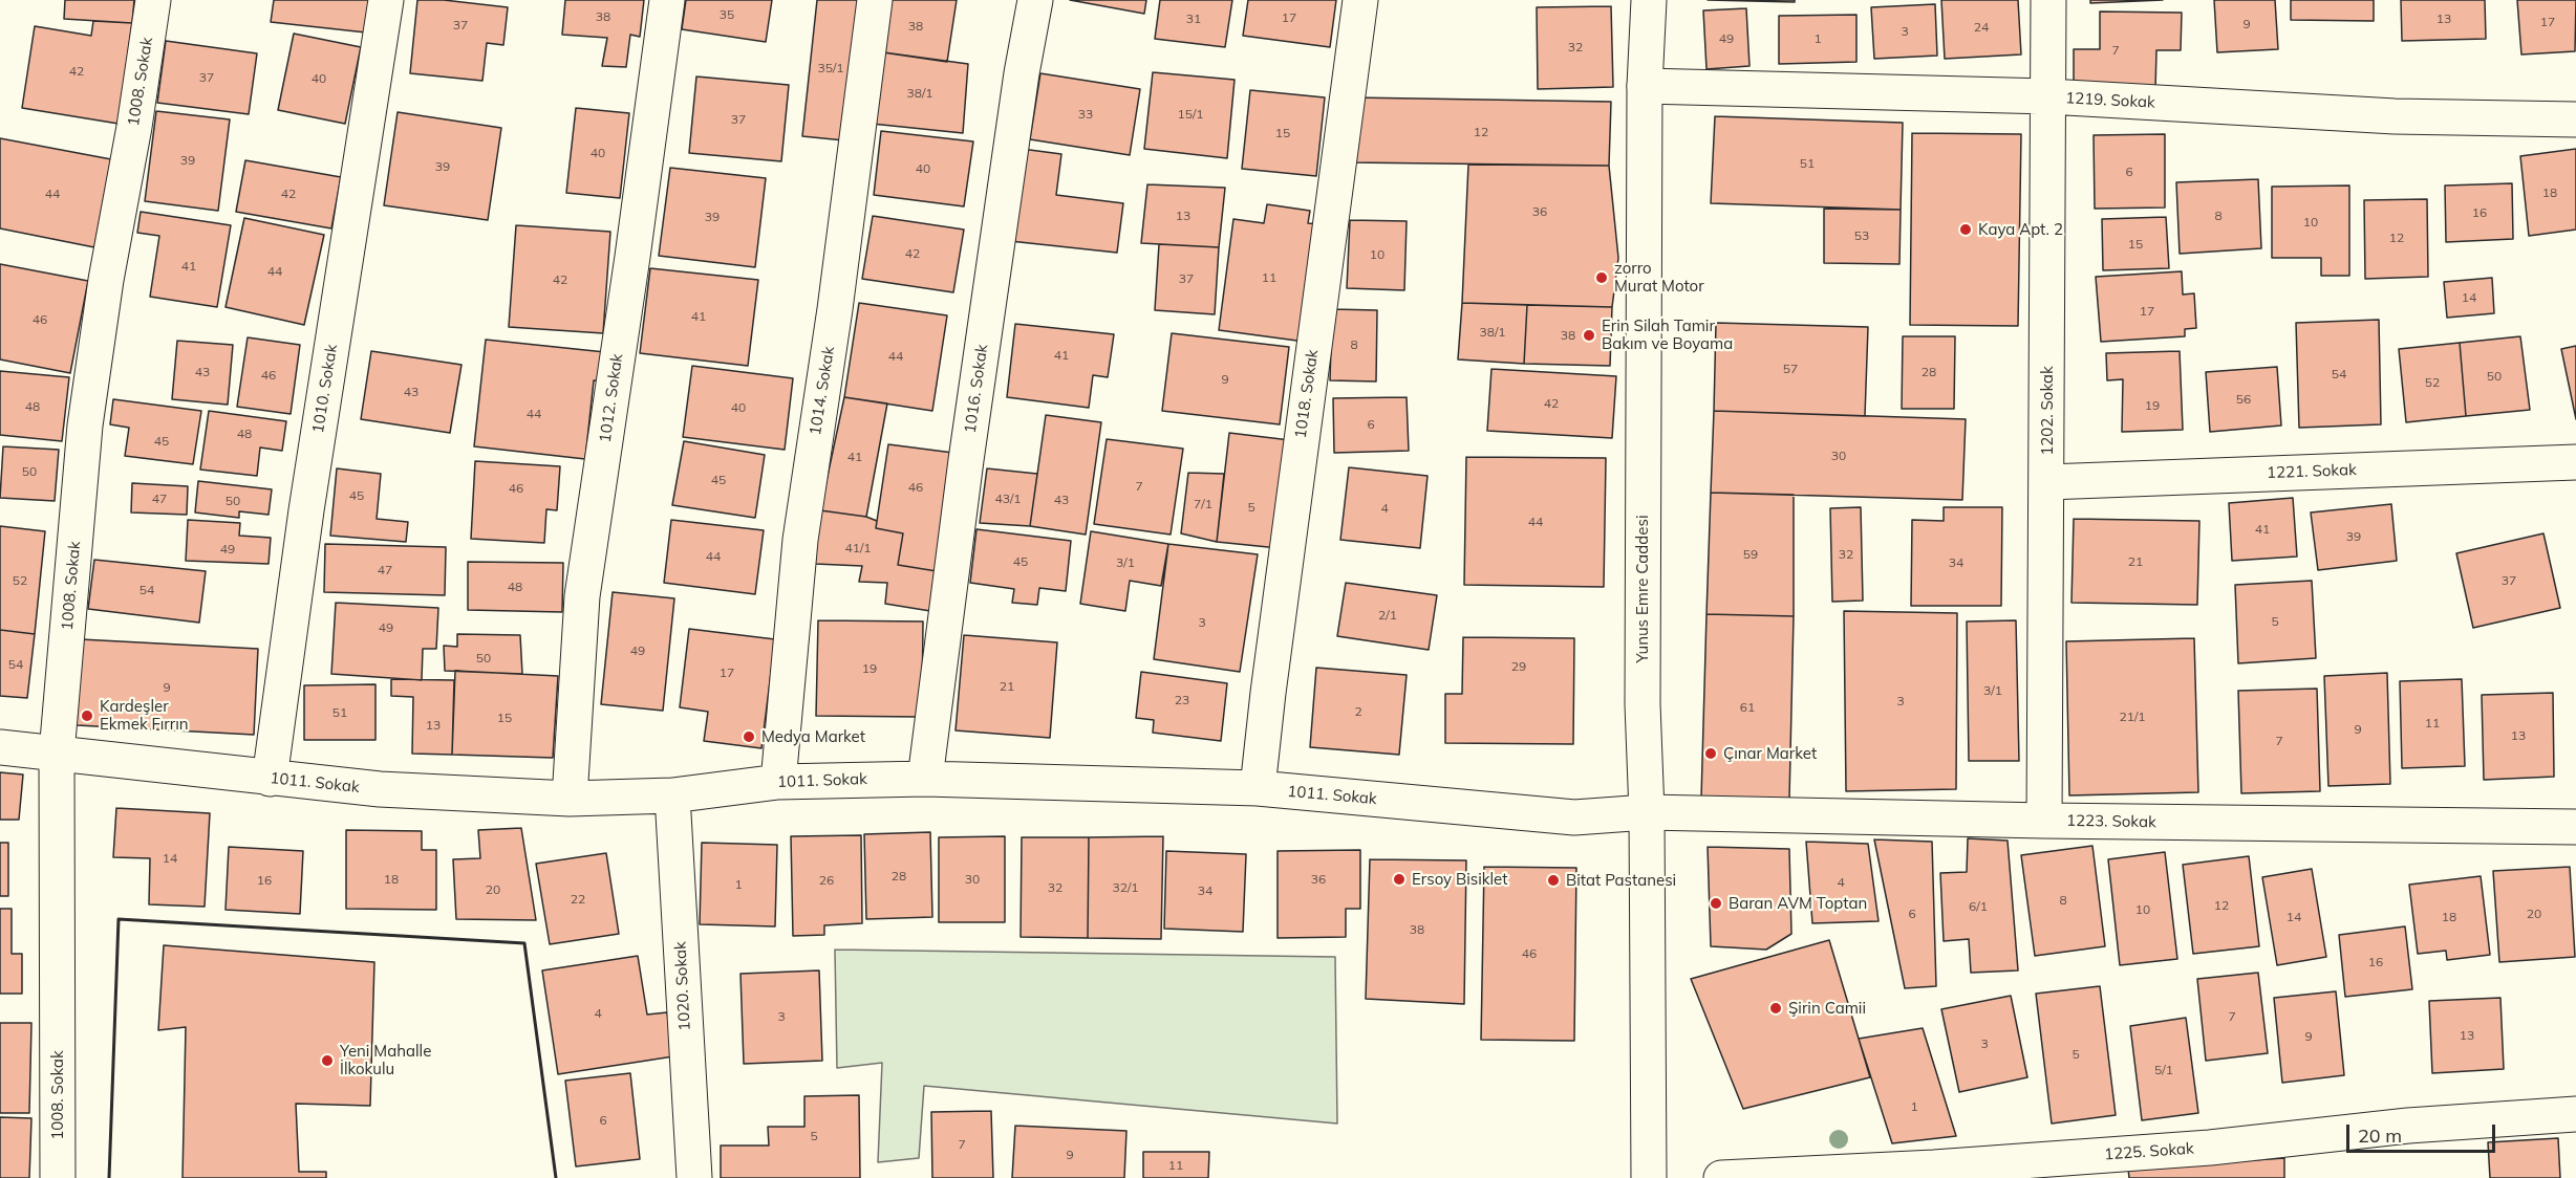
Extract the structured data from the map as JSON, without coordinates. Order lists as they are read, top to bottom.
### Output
{
  "streets": {
    "street": [
      "1008. Sokak",
      "1219. Sokak",
      "1010. Sokak",
      "1016. Sokak",
      "1014. Sokak",
      "1018. Sokak",
      "1012. Sokak",
      "1202. Sokak",
      "1221. Sokak",
      "Yunus Emre Caddesi",
      "1011. Sokak",
      "1223. Sokak",
      "1020. Sokak",
      "1225. Sokak"
    ]
  },
  "crossings": [
    ["1008. Sokak", "1011. Sokak"],
    ["1219. Sokak", "1202. Sokak"],
    ["1219. Sokak", "Yunus Emre Caddesi"],
    ["1010. Sokak", "1011. Sokak"],
    ["1016. Sokak", "1011. Sokak"],
    ["1014. Sokak", "1011. Sokak"],
    ["1018. Sokak", "1011. Sokak"],
    ["1012. Sokak", "1011. Sokak"],
    ["1202. Sokak", "1221. Sokak"],
    ["1202. Sokak", "1223. Sokak"],
    ["Yunus Emre Caddesi", "1011. Sokak"],
    ["Yunus Emre Caddesi", "1223. Sokak"],
    ["1011. Sokak", "1223. Sokak"],
    ["1011. Sokak", "1020. Sokak"]
  ],
  "places": [
    "Kaya Apt. 2",
    "zorro Murat Motor",
    "Erin Silah Tamir Bakım ve Boyama",
    "Kardeşler Ekmek Fırrın",
    "Medya Market",
    "Çınar Market",
    "Ersoy Bisiklet",
    "Bitat Pastanesi",
    "Baran AVM Toptan",
    "Şirin Camii",
    "Yeni Mahalle İlkokulu"
  ],
  "house_numbers": [
    "35",
    "38",
    "17",
    "31",
    "13",
    "17",
    "9",
    "37",
    "38",
    "24",
    "3",
    "49",
    "1",
    "32",
    "7",
    "35/1",
    "42",
    "37",
    "40",
    "38/1",
    "33",
    "15/1",
    "37",
    "12",
    "15",
    "40",
    "39",
    "51",
    "39",
    "40",
    "6",
    "18",
    "44",
    "42",
    "36",
    "16",
    "13",
    "8",
    "39",
    "10",
    "53",
    "12",
    "15",
    "42",
    "10",
    "41",
    "44",
    "11",
    "37",
    "42",
    "14",
    "17",
    "41",
    "46",
    "38/1",
    "38",
    "8",
    "41",
    "44",
    "57",
    "43",
    "28",
    "54",
    "46",
    "50",
    "9",
    "52",
    "43",
    "56",
    "42",
    "19",
    "48",
    "40",
    "44",
    "6",
    "48",
    "45",
    "30",
    "41",
    "50",
    "45",
    "7",
    "46",
    "46",
    "45",
    "47",
    "43/1",
    "43",
    "50",
    "7/1",
    "5",
    "4",
    "44",
    "41",
    "39",
    "41/1",
    "49",
    "59",
    "32",
    "44",
    "45",
    "21",
    "3/1",
    "34",
    "47",
    "52",
    "37",
    "48",
    "54",
    "2/1",
    "5",
    "3",
    "49",
    "49",
    "50",
    "54",
    "29",
    "19",
    "17",
    "21",
    "9",
    "3/1",
    "23",
    "3",
    "61",
    "2",
    "51",
    "21/1",
    "15",
    "11",
    "13",
    "9",
    "13",
    "7",
    "14",
    "28",
    "18",
    "30",
    "36",
    "16",
    "26",
    "4",
    "1",
    "32",
    "32/1",
    "20",
    "34",
    "22",
    "8",
    "12",
    "6/1",
    "10",
    "6",
    "20",
    "14",
    "18",
    "38",
    "46",
    "16",
    "4",
    "3",
    "7",
    "13",
    "9",
    "3",
    "5",
    "5/1",
    "1",
    "6",
    "5",
    "7",
    "9",
    "11"
  ],
  "scale_bar": "20 m"
}
